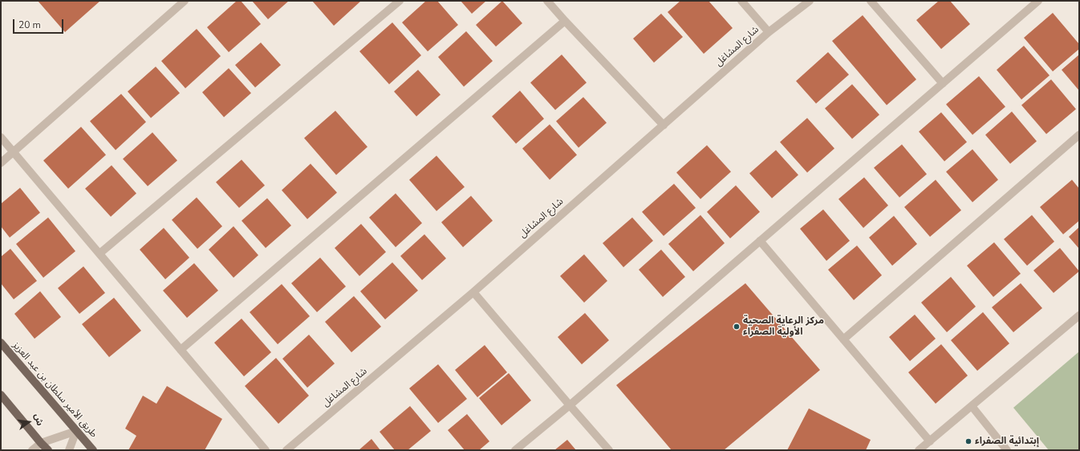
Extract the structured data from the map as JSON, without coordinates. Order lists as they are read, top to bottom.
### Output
{
  "streets": {
    "main road": ["طريق الأمير سلطان بن عبد العزيز"],
    "street": ["شارع المشاغل"]
  },
  "places": ["مركز الرعاية الصحية الأولية الصفراء", "إبتدائية الصفراء"],
  "scale_bar": "20 m",
  "north": "right"
}
